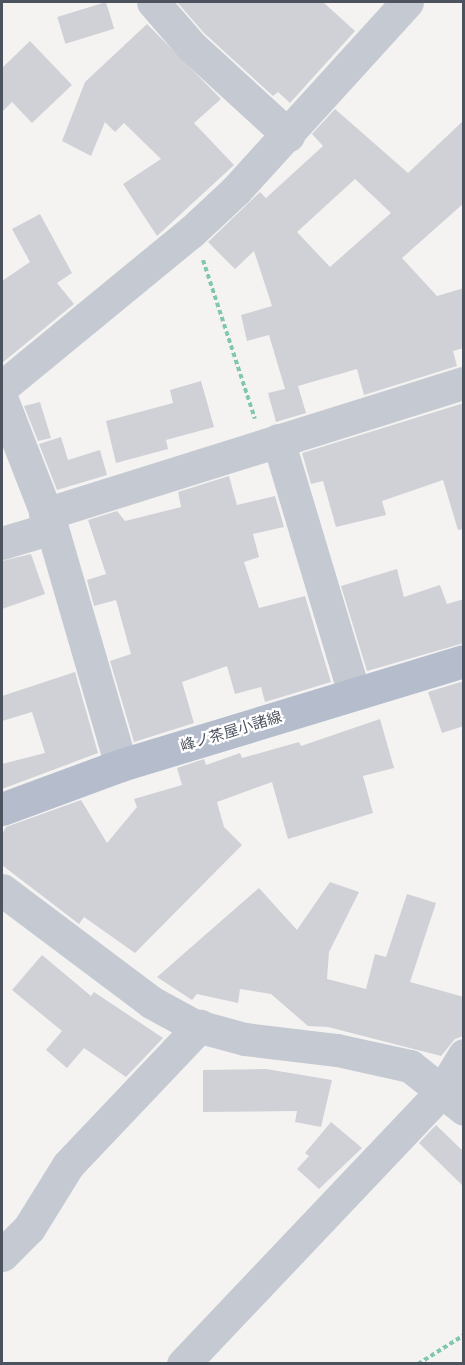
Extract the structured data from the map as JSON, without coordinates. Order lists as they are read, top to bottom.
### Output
{
  "streets": {
    "main road": ["峰ノ茶屋小諸線"]
  }
}
